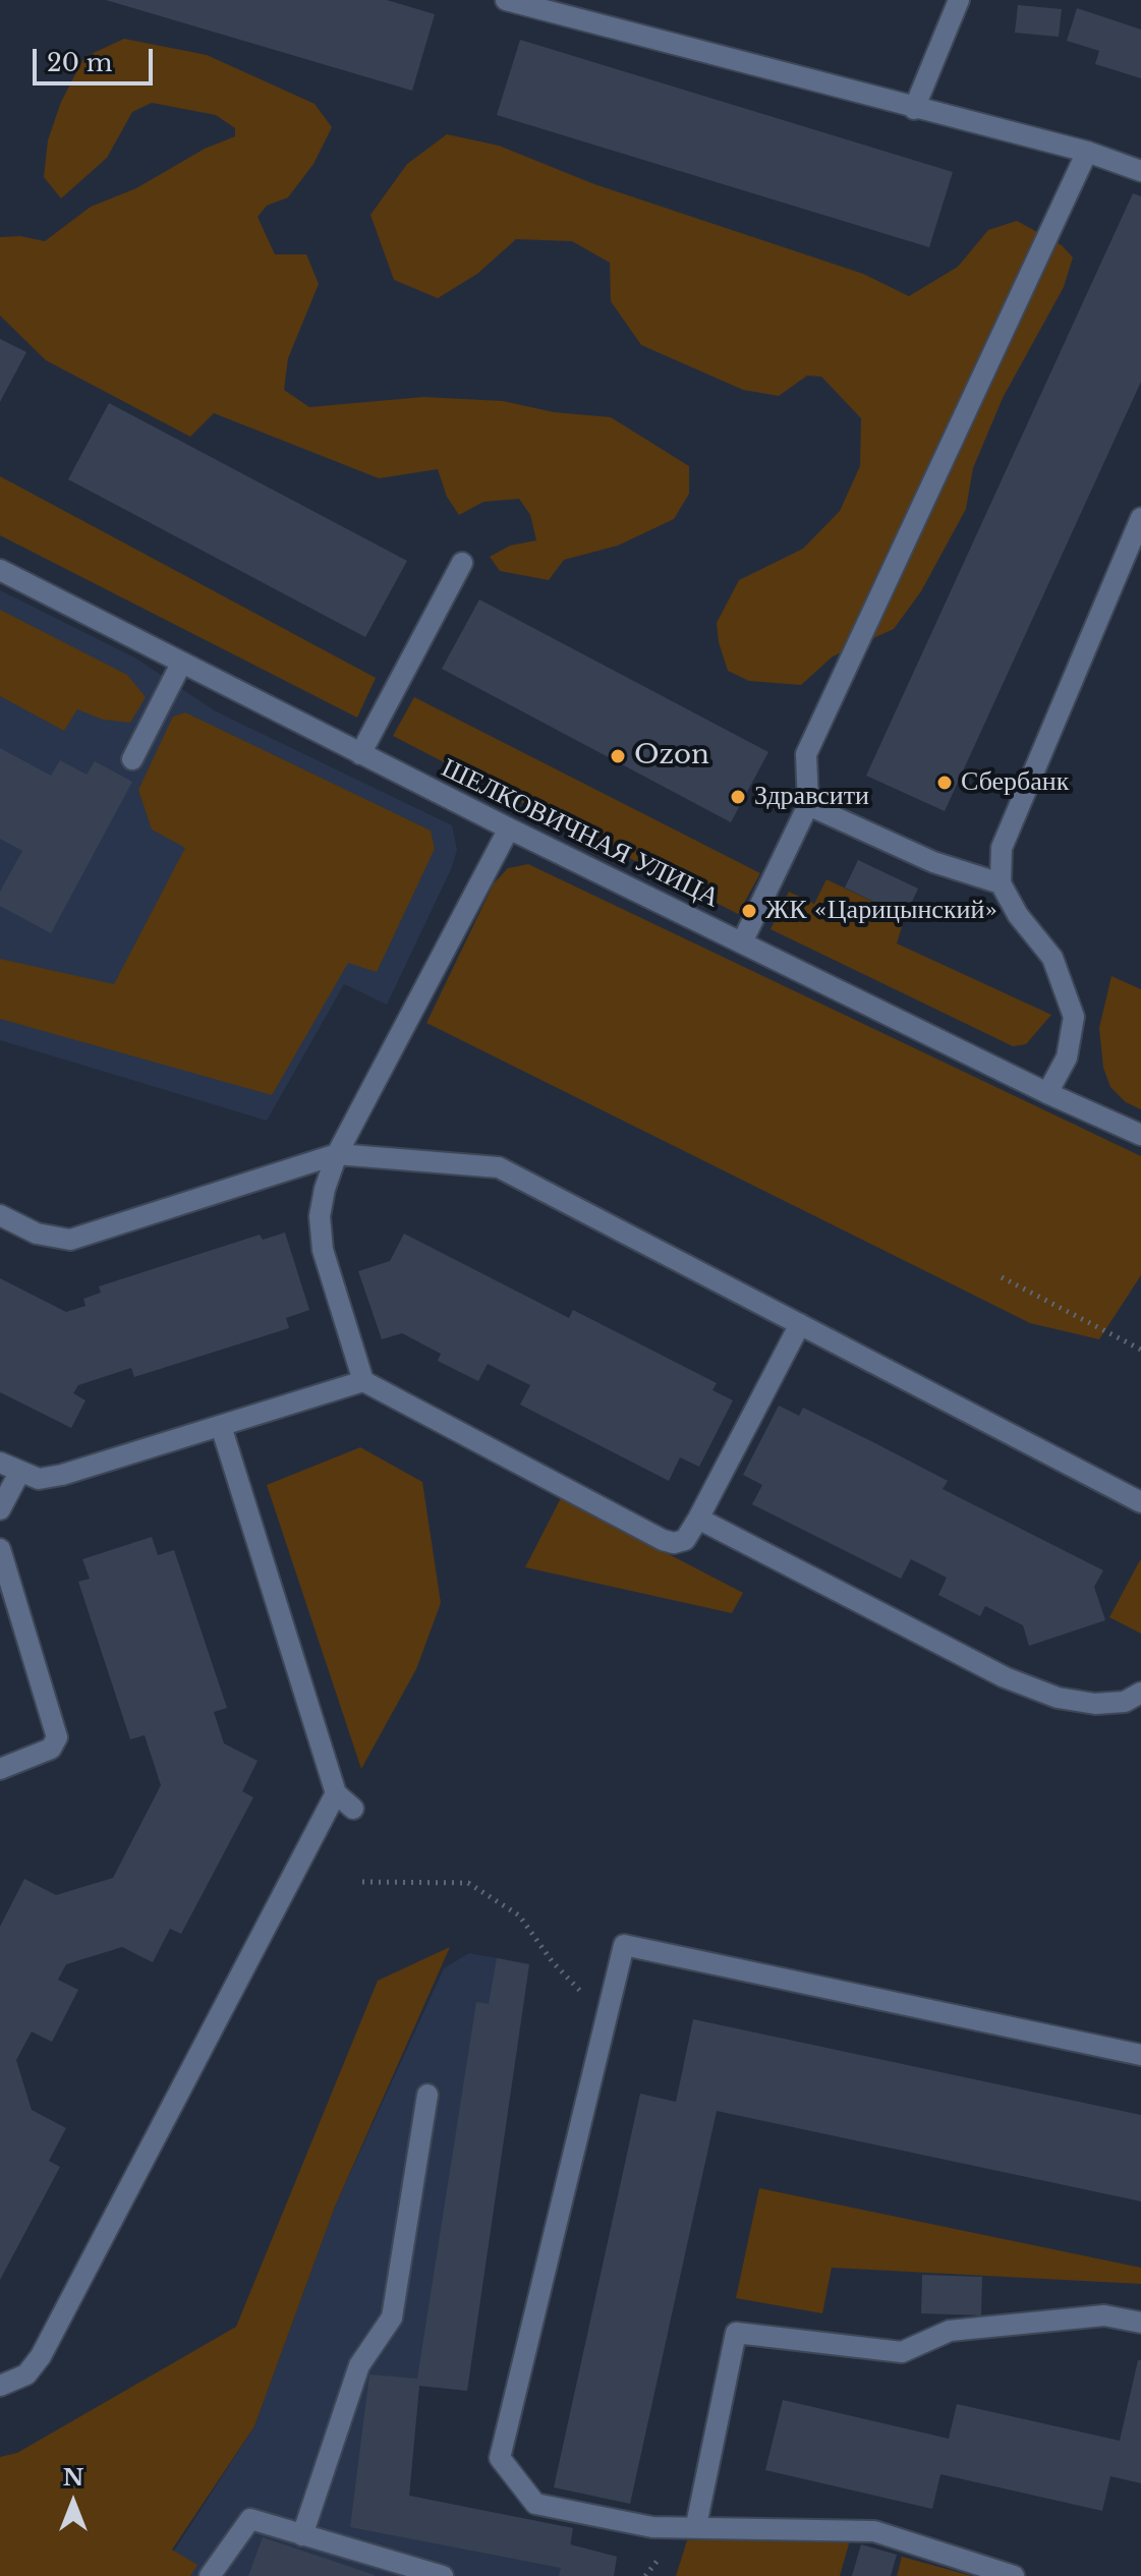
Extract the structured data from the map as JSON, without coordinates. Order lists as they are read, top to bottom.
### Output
{
  "streets": {
    "street": ["ШЕЛКОВИЧНАЯ УЛИЦА"]
  },
  "places": [
    "Ozon",
    "Сбербанк",
    "Здравсити",
    "ЖК «Царицынский»"
  ],
  "scale_bar": "20 m",
  "north": "top"
}
